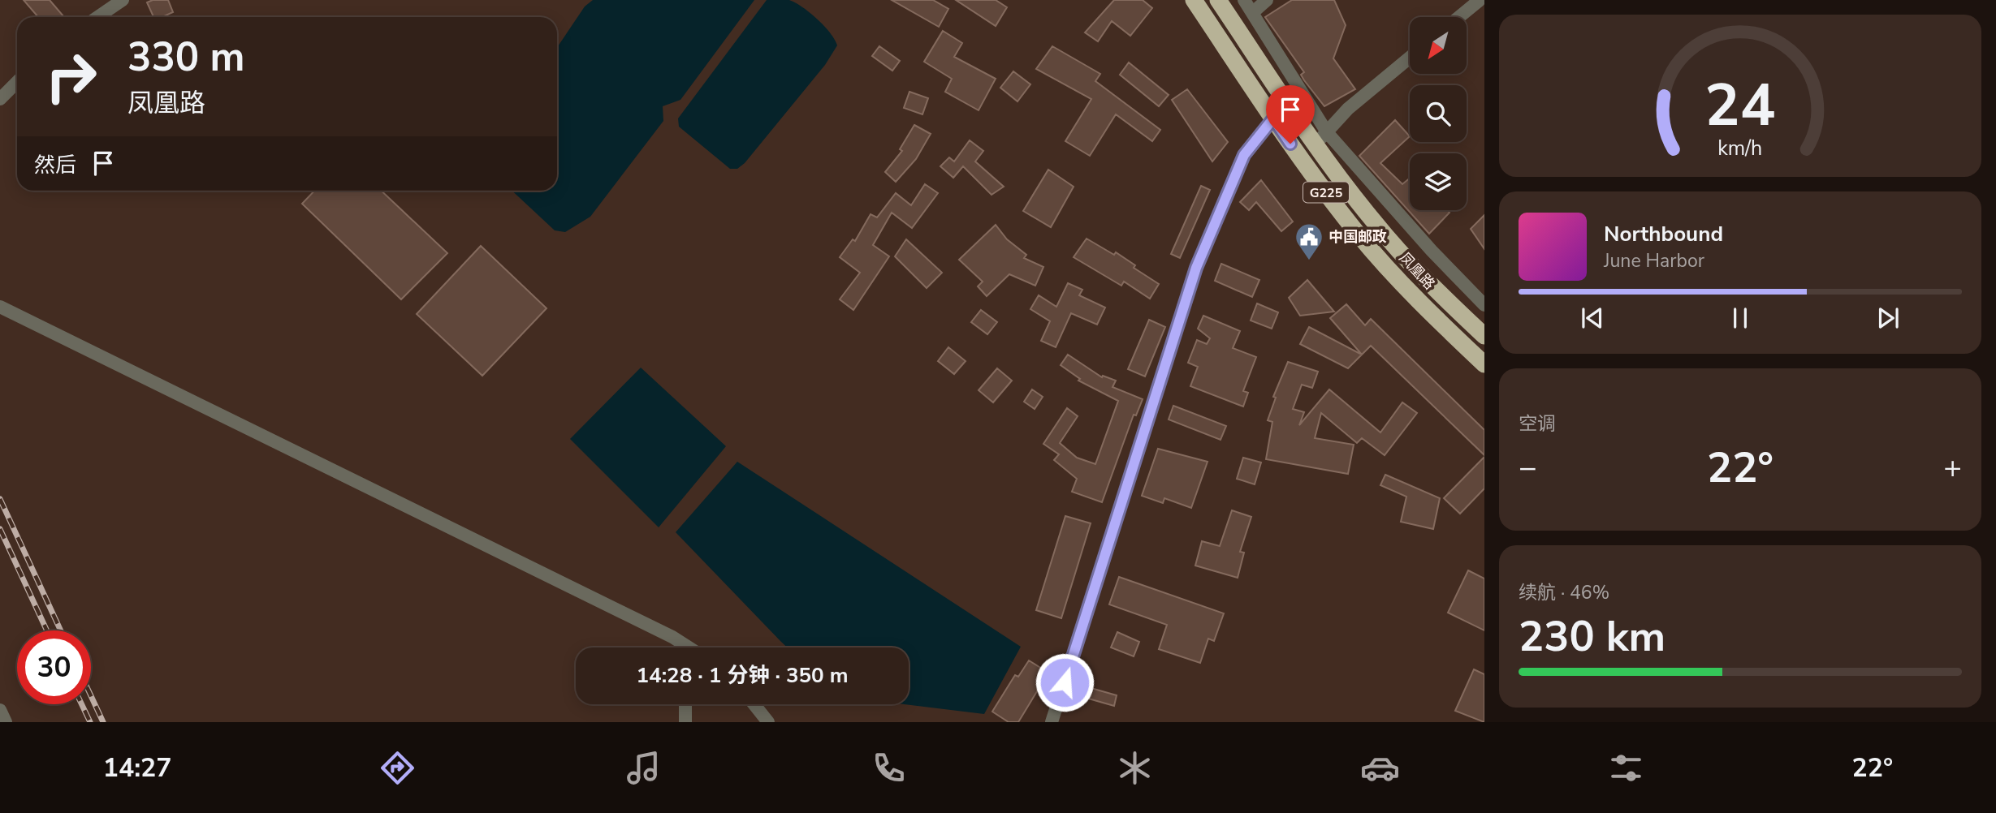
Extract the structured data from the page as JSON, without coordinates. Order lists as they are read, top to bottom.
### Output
{
  "streets": {
    "highway": ["G225", "凤凰路"]
  },
  "places": {
    "public building": ["中国邮政"]
  },
  "north": "bottom left",
  "page": {
    "turn": ["330 m", "凤凰路"],
    "then": "然后",
    "song": ["Northbound", "June Harbor"],
    "tile": [
      "空调",
      ["续航 · 46%", "230 km"]
    ],
    "heat": ["−", "22°", "+"],
    "limit": "30",
    "trip": "14:28 · 1 分钟 · 350 m",
    "tabs": ["14:27", "22°"],
    "gauge": ["24", "km/h"]
  }
}
